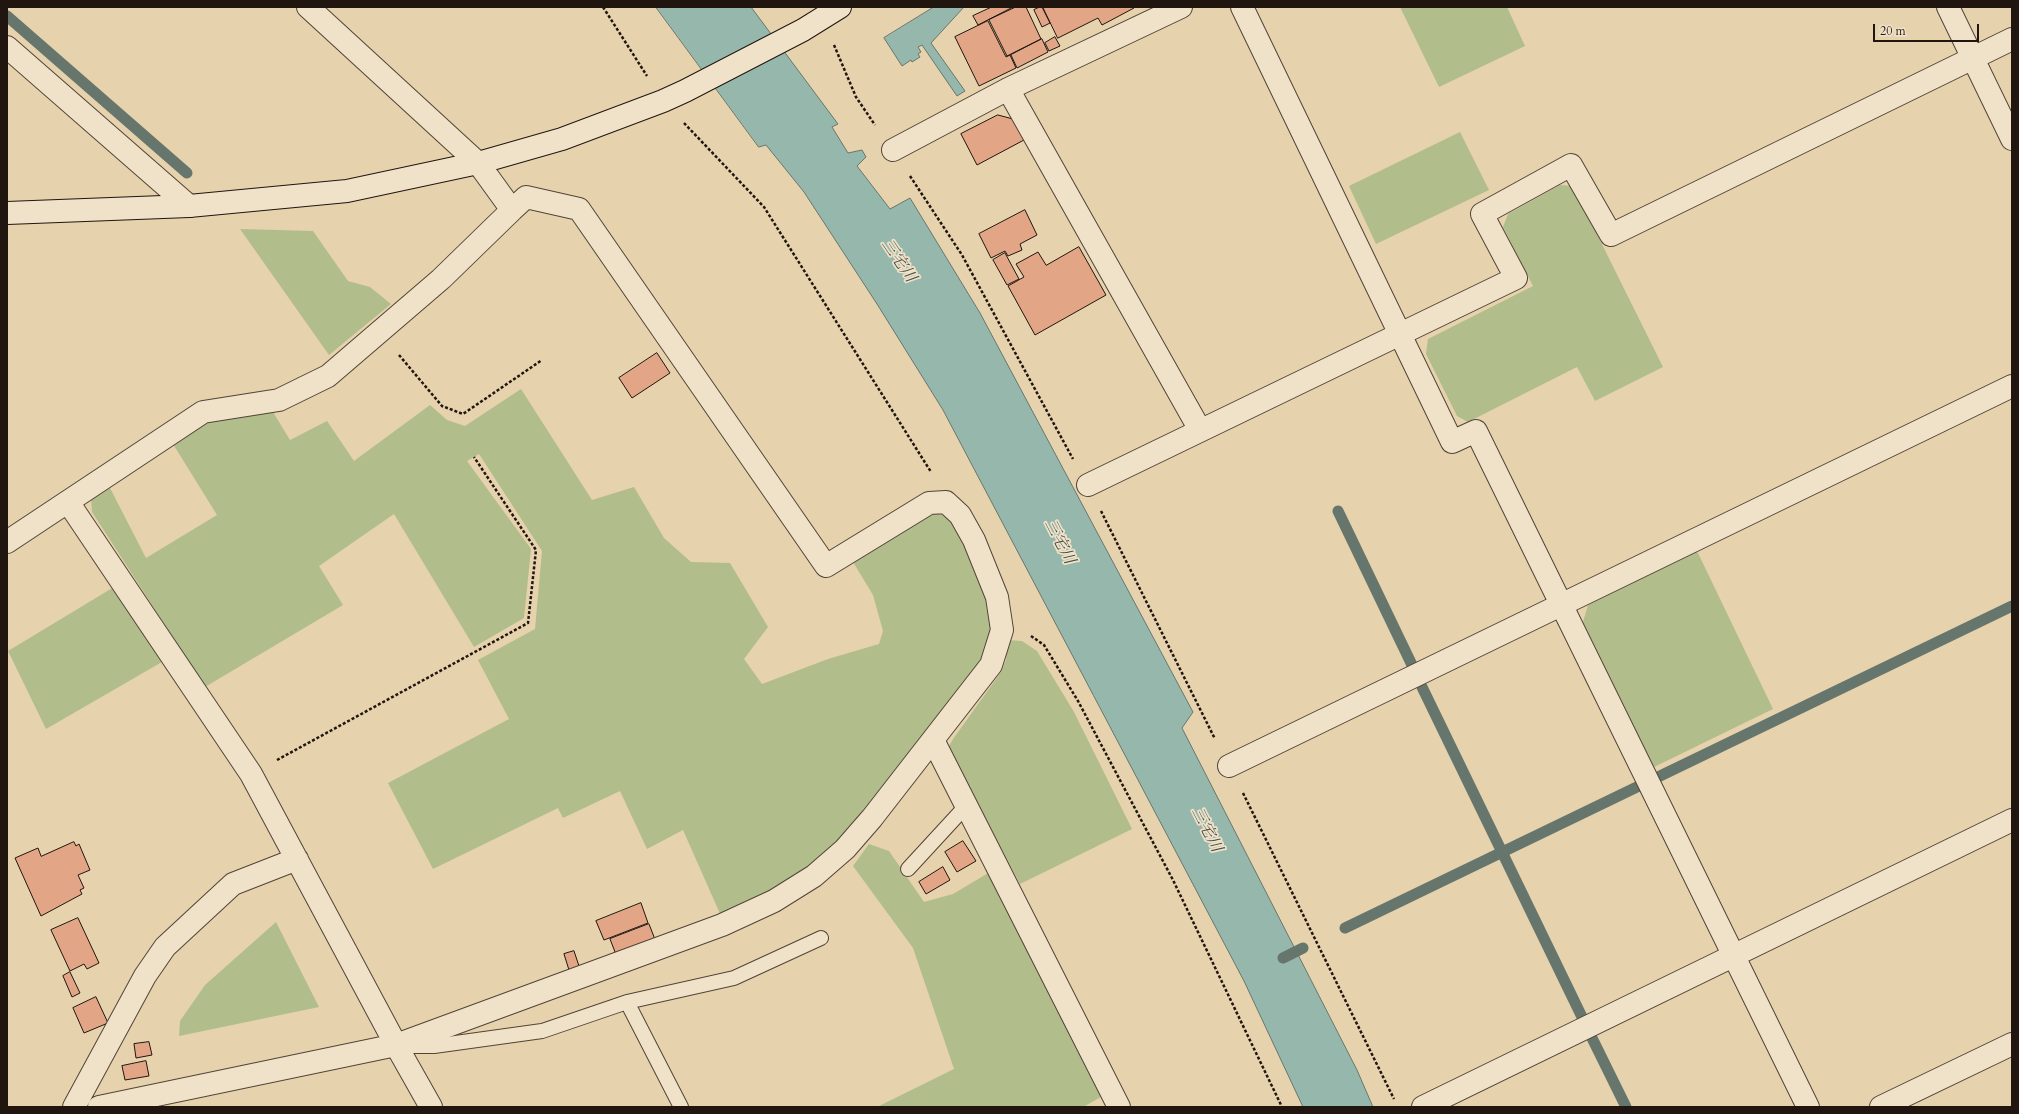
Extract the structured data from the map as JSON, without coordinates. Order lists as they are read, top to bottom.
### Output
{
  "water": ["三宅川"],
  "scale_bar": "20 m"
}
